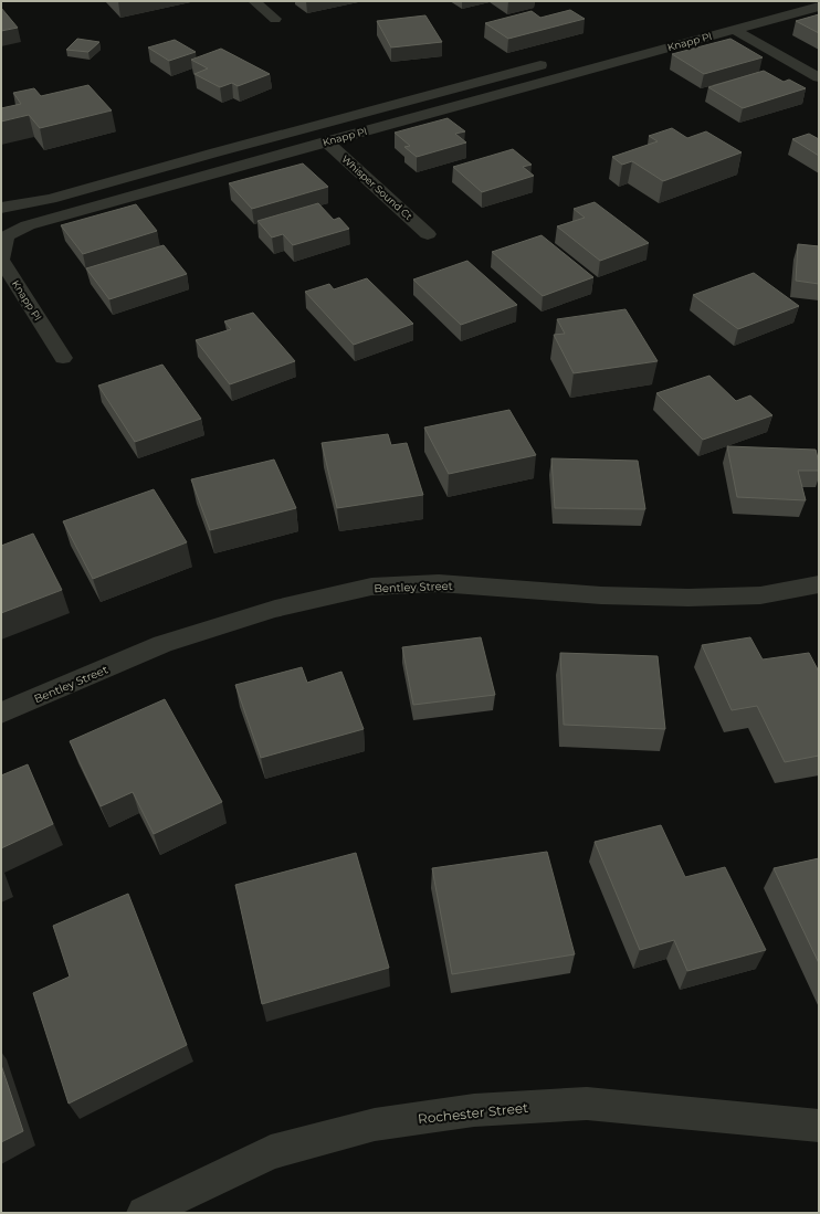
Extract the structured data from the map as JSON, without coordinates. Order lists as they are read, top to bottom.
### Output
{
  "streets": {
    "street": [
      "Knapp Pl",
      "Whisper Sound Ct",
      "Bentley Street",
      "Rochester Street"
    ]
  },
  "crossings": [
    ["Knapp Pl", "Whisper Sound Ct"]
  ]
}
